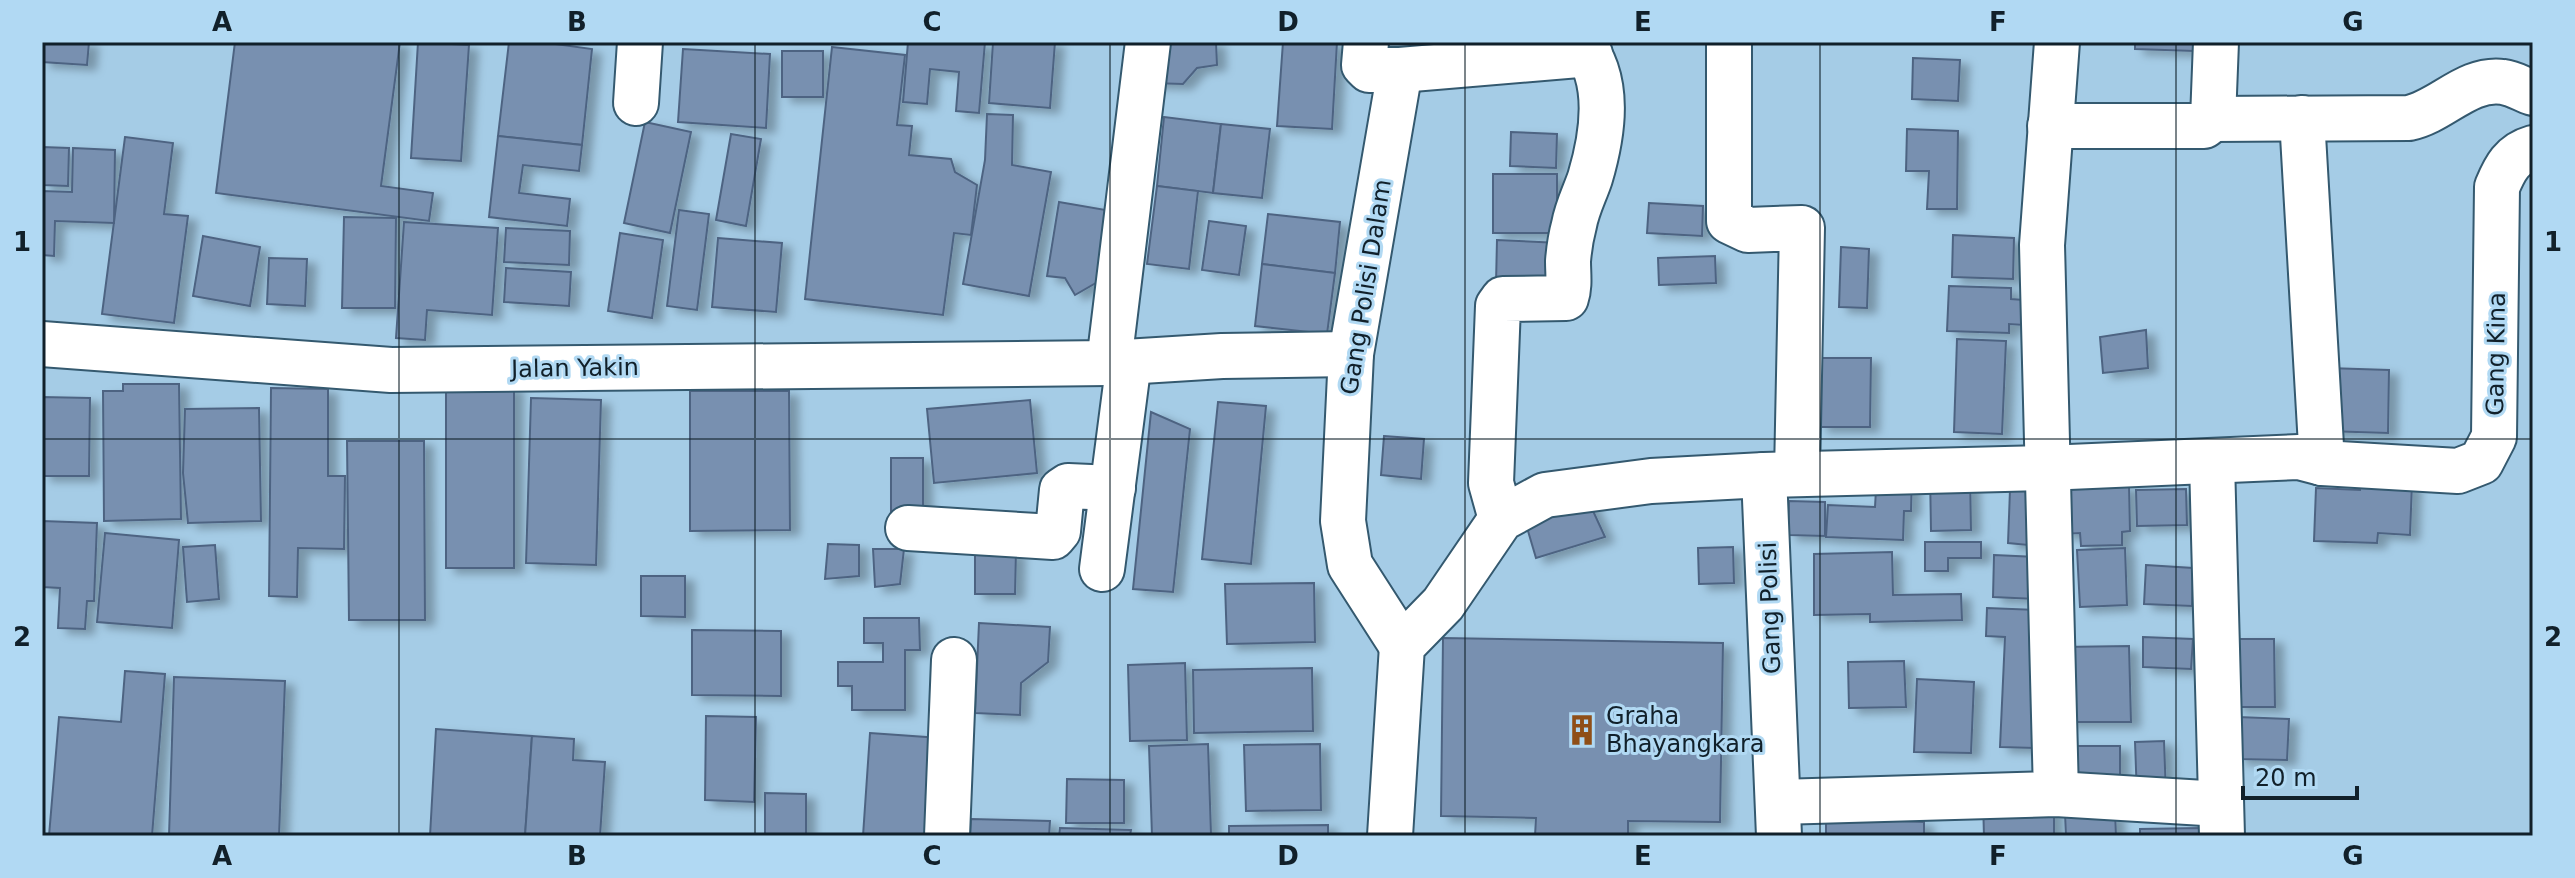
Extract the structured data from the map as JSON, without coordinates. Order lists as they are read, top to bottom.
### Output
{
  "streets": {
    "street": [
      "Gang Polisi Dalam",
      "Gang Kina",
      "Jalan Yakin",
      "Gang Polisi"
    ]
  },
  "crossings": [
    ["Gang Polisi Dalam", "Jalan Yakin"],
    ["Gang Kina", "Gang Polisi"]
  ],
  "places": {
    "building": ["Graha Bhayangkara"]
  },
  "scale_bar": "20 m",
  "grid": {
    "columns": [
      "A",
      "B",
      "C",
      "D",
      "E",
      "F",
      "G"
    ],
    "rows": ["1", "2"]
  }
}
